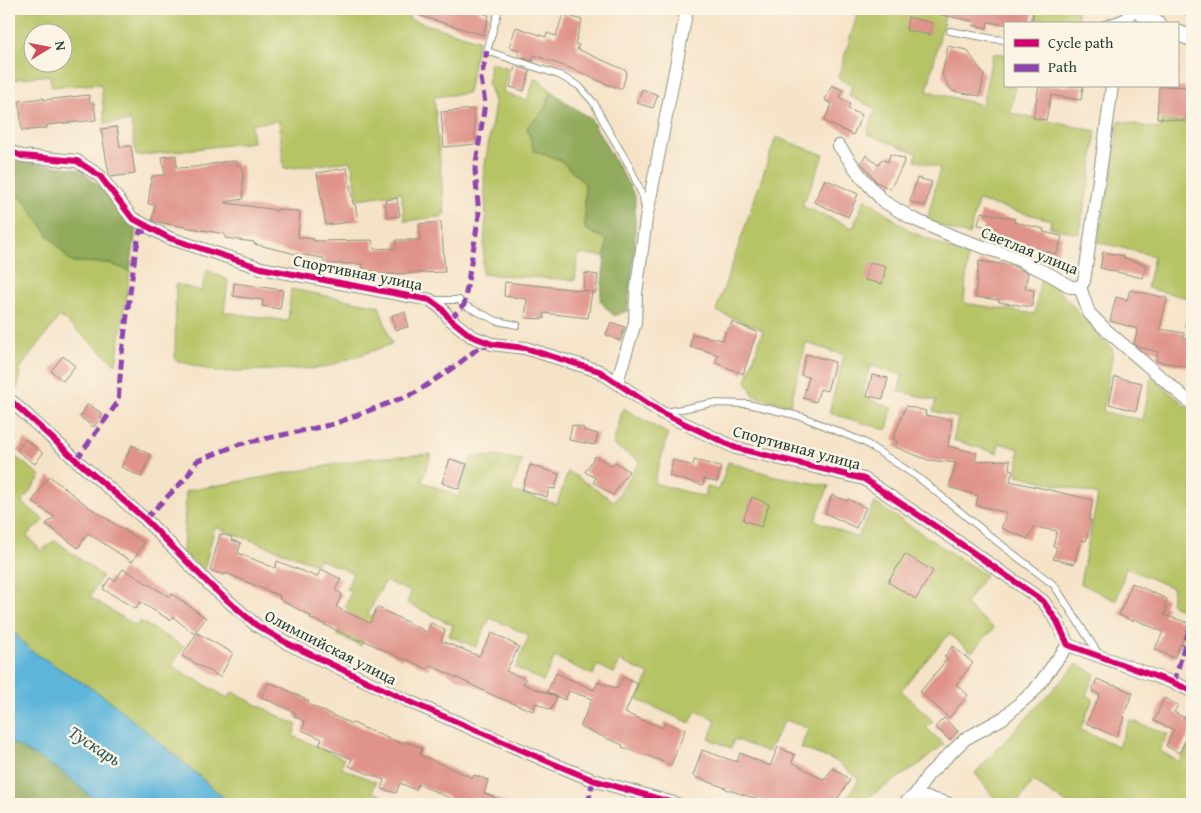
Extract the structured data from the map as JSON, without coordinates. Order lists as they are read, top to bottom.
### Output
{
  "streets": {
    "street": ["Светлая улица", "Спортивная улица", "Олимпийская улица"]
  },
  "water": ["Тускарь"],
  "legend": ["Cycle path", "Path"],
  "north": "right"
}
